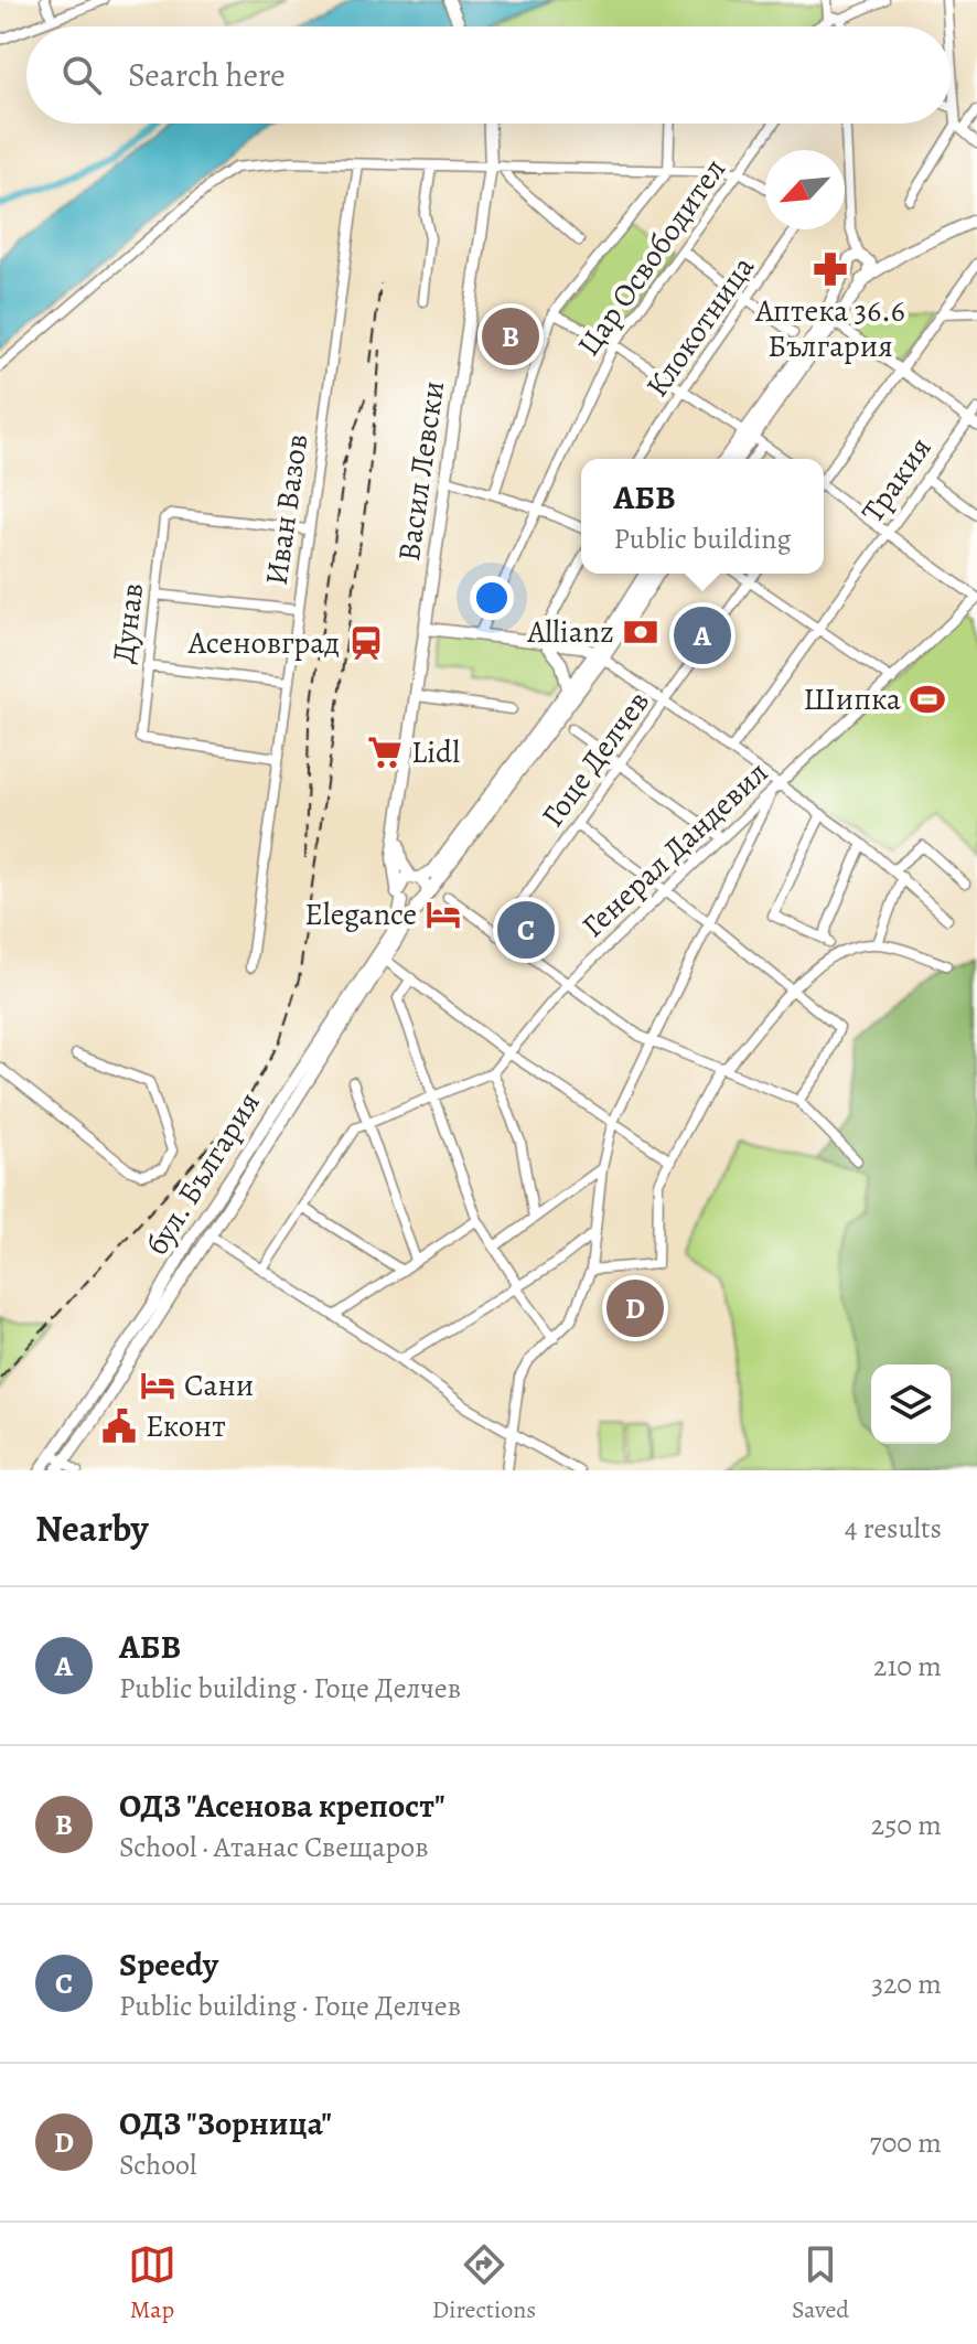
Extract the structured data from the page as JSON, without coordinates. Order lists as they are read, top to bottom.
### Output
{
  "streets": {
    "main road": ["Васил Левски", "бул. България"],
    "street": [
      "Цар Освободител",
      "Клокотница",
      "Тракия",
      "Иван Вазов",
      "Дунав",
      "Гоце Делчев",
      "Генерал Дандевил"
    ]
  },
  "crossings": [
    ["Васил Левски", "бул. България"],
    ["Иван Вазов", "Дунав"]
  ],
  "places": {
    "pharmacy": ["Аптека 36.6 България"],
    "bank": ["Allianz"],
    "station": ["Асеновград"],
    "sports": ["Шипка"],
    "supermarket": ["Lidl"],
    "hotel": ["Elegance", "Сани"],
    "public building": ["Еконт"]
  },
  "north": "bottom left",
  "page": {
    "search": "Search here",
    "pins": [
      "B",
      "A",
      "C",
      "D"
    ],
    "popup": ["АБВ", "Public building"],
    "heading": ["Nearby", "4 results"],
    "list": [
      {
        "mark": "A",
        "name": "АБВ",
        "note": "Public building · Гоце Делчев",
        "value": "210 m"
      },
      {
        "mark": "B",
        "name": "ОДЗ \"Асенова крепост\"",
        "note": "School · Атанас Свещаров",
        "value": "250 m"
      },
      {
        "mark": "C",
        "name": "Speedy",
        "note": "Public building · Гоце Делчев",
        "value": "320 m"
      },
      {
        "mark": "D",
        "name": "ОДЗ \"Зорница\"",
        "note": "School",
        "value": "700 m"
      }
    ],
    "nav": ["Map", "Directions", "Saved"]
  }
}
